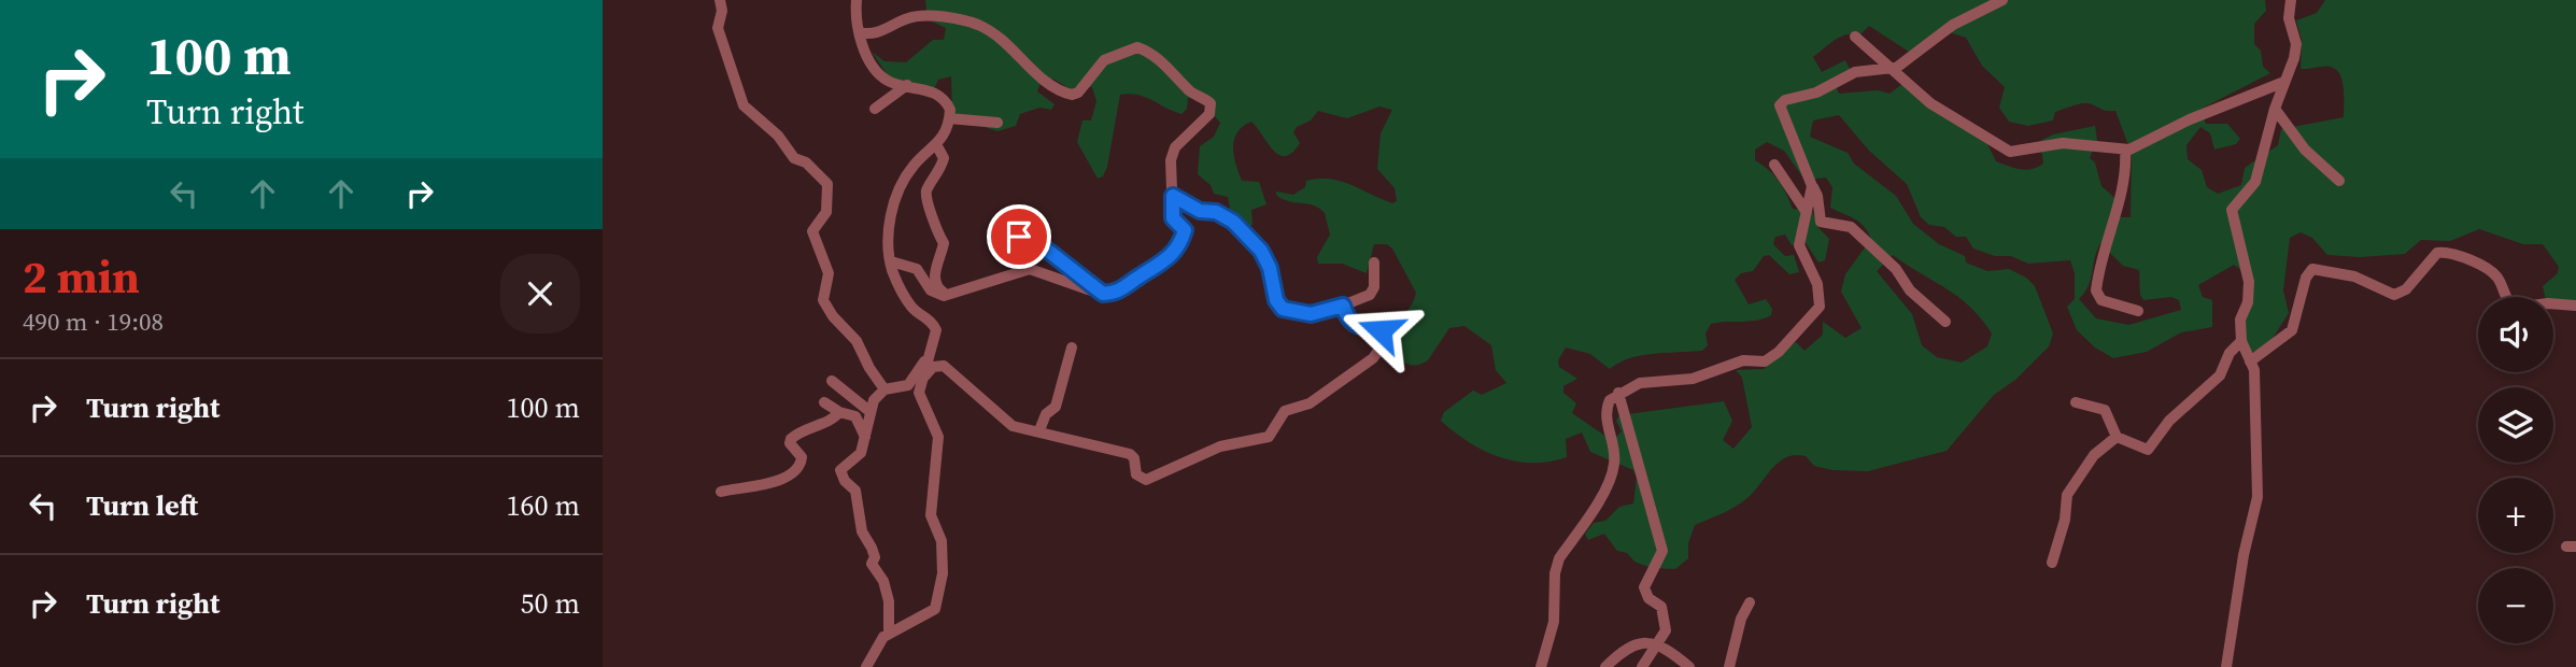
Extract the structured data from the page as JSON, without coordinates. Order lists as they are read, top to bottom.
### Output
{
  "page": {
    "turn": ["100 m", "Turn right"],
    "heading": ["2 min", "490 m · 19:08"],
    "map_buttons": ["+", "−"],
    "list": [
      {
        "name": "Turn right",
        "value": "100 m"
      },
      {
        "name": "Turn left",
        "value": "160 m"
      },
      {
        "name": "Turn right",
        "value": "50 m"
      }
    ]
  }
}
